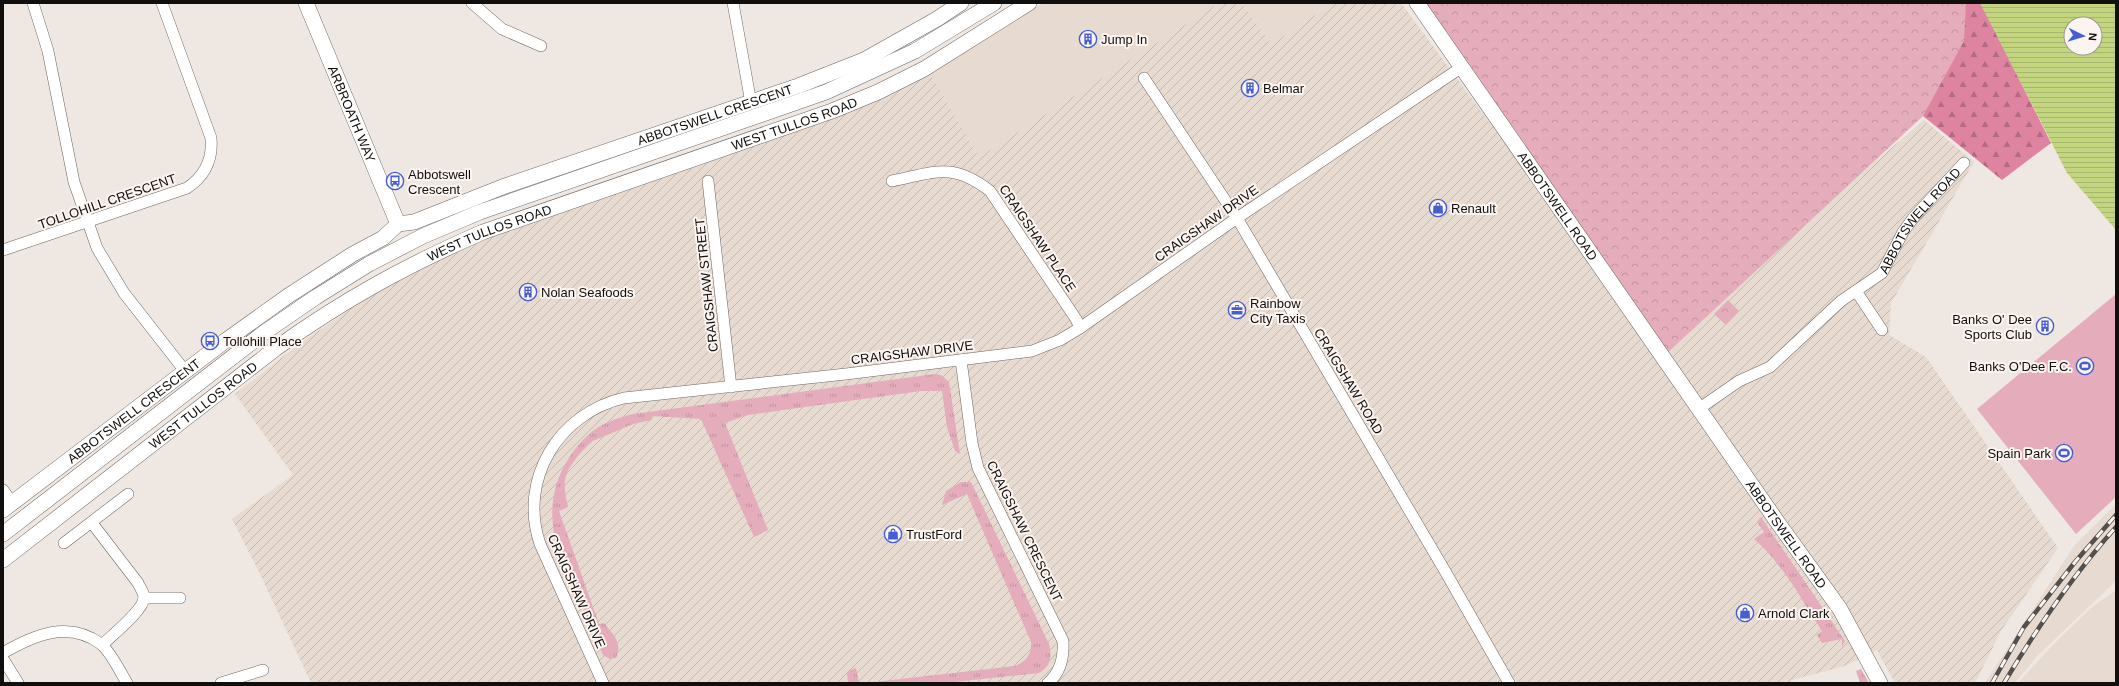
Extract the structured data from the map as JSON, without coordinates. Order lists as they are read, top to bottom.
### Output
{
  "streets": {
    "main road": [
      "ARBROATH WAY",
      "ABBOTSWELL CRESCENT",
      "WEST TULLOS ROAD",
      "ABBOTSWELL ROAD"
    ],
    "street": [
      "TOLLOHILL CRESCENT",
      "CRAIGSHAW DRIVE",
      "CRAIGSHAW PLACE",
      "CRAIGSHAW STREET",
      "CRAIGSHAW ROAD",
      "CRAIGSHAW CRESCENT"
    ]
  },
  "crossings": [
    ["ARBROATH WAY", "ABBOTSWELL CRESCENT"],
    ["ABBOTSWELL ROAD", "CRAIGSHAW DRIVE"],
    ["CRAIGSHAW DRIVE", "CRAIGSHAW PLACE"],
    ["CRAIGSHAW DRIVE", "CRAIGSHAW STREET"],
    ["CRAIGSHAW DRIVE", "CRAIGSHAW ROAD"],
    ["CRAIGSHAW DRIVE", "CRAIGSHAW CRESCENT"]
  ],
  "places": {
    "building": [
      "Jump In",
      "Belmar",
      "Nolan Seafoods",
      "Banks O' Dee Sports Club"
    ],
    "bus stop": ["Abbotswell Crescent", "Tollohill Place"],
    "shop": ["Renault", "TrustFord", "Arnold Clark"],
    "office": ["Rainbow City Taxis"],
    "sports": ["Banks O'Dee F.C.", "Spain Park"]
  },
  "north": "right"
}
